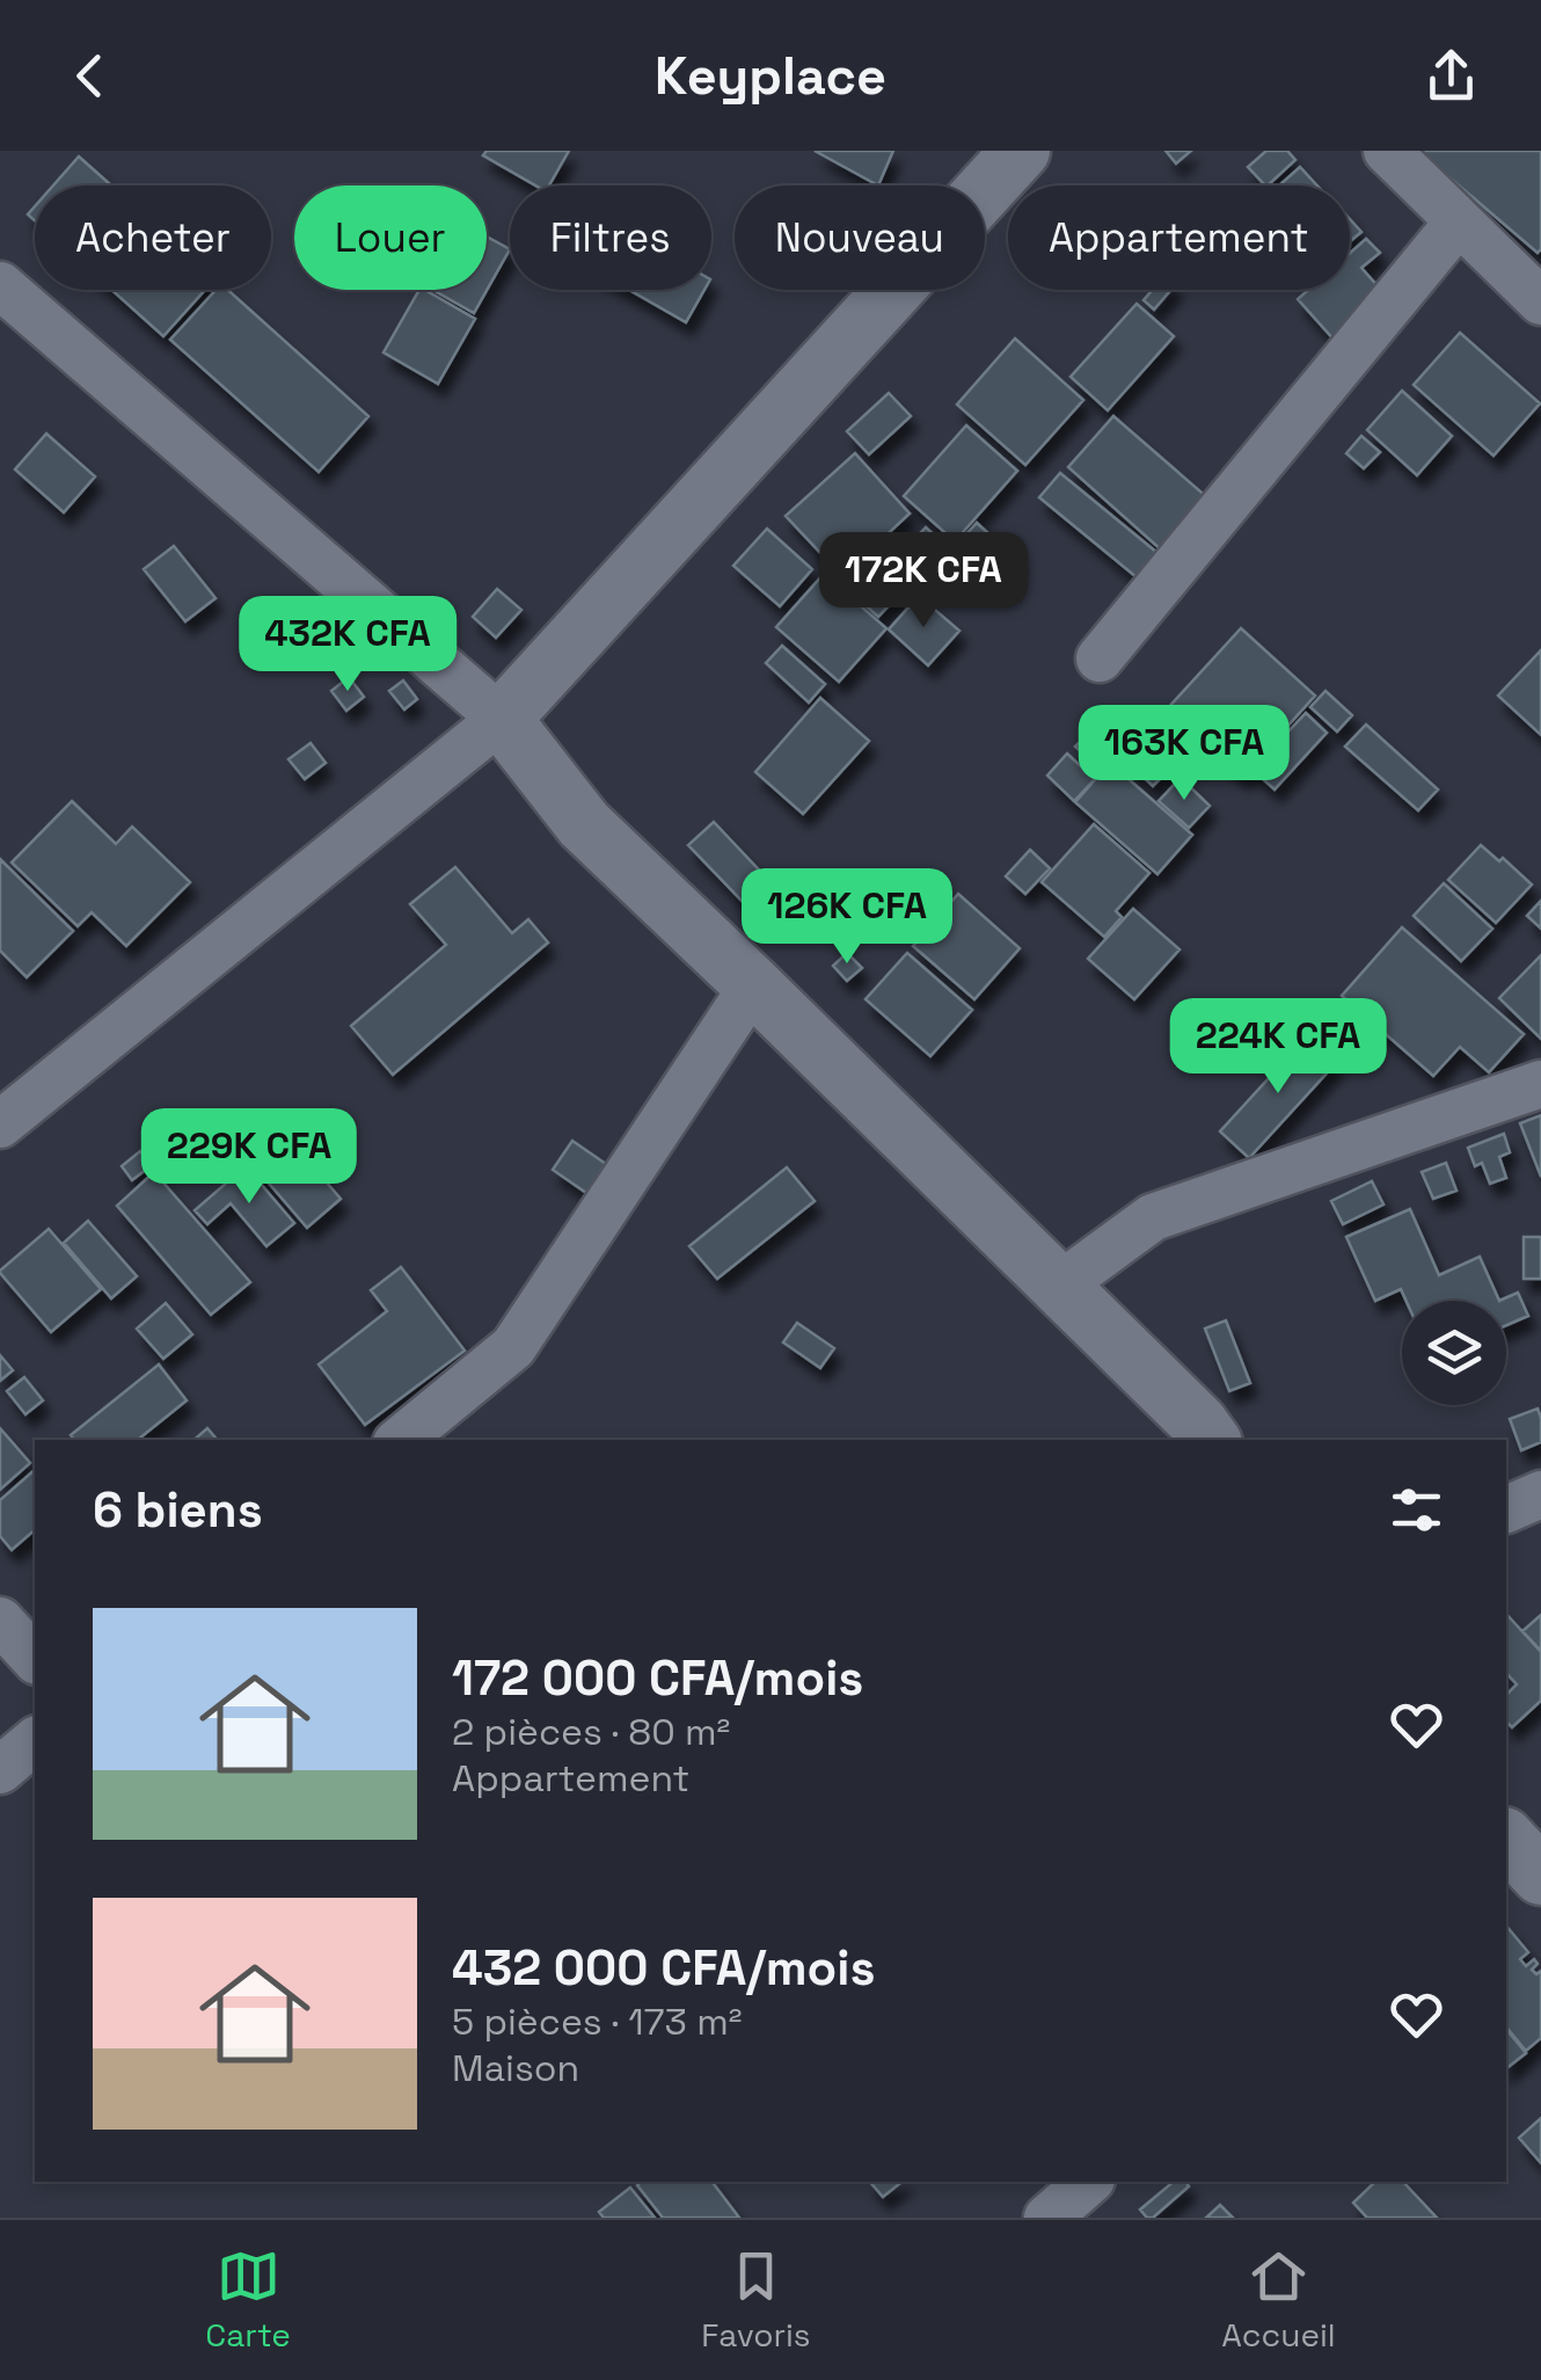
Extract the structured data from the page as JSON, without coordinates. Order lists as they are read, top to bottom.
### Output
{
  "page": {
    "header": "Keyplace",
    "chip": [
      "Acheter",
      "Louer",
      "Filtres",
      "Nouveau",
      "Appartement"
    ],
    "price": [
      "172K CFA",
      "432K CFA",
      "163K CFA",
      "126K CFA",
      "224K CFA",
      "229K CFA"
    ],
    "heading": "6 biens",
    "list": [
      {
        "name": "172 000 CFA/mois",
        "note": "2 pièces · 80 m² · Appartement"
      },
      {
        "name": "432 000 CFA/mois",
        "note": "5 pièces · 173 m² · Maison"
      }
    ],
    "tabs": ["Carte", "Favoris", "Accueil"]
  }
}
